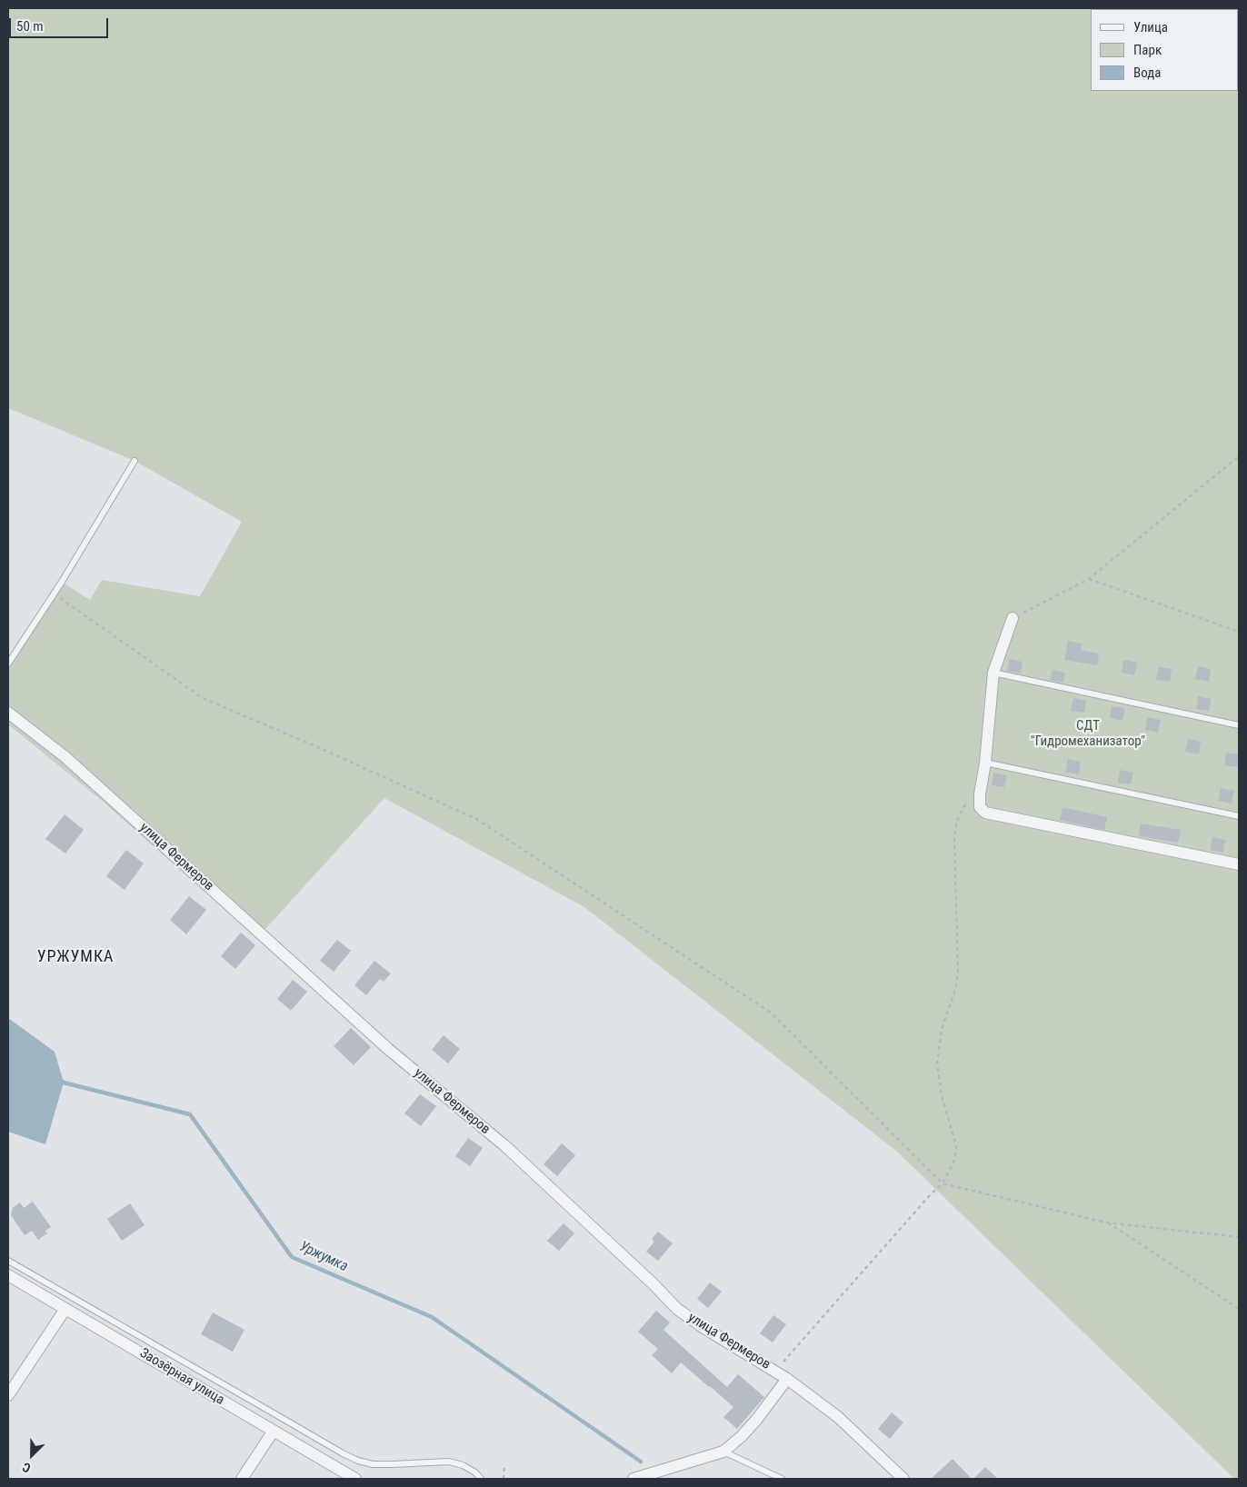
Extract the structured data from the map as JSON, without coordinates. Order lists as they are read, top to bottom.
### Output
{
  "streets": {
    "street": ["улица Фермеров", "Заозёрная улица"]
  },
  "districts": ["УРЖУМКА"],
  "water": ["Уржумка"],
  "parks": ["СДТ \"Гидромеханизатор\""],
  "legend": ["Улица", "Парк", "Вода"],
  "scale_bar": "50 m",
  "north": "bottom left"
}
